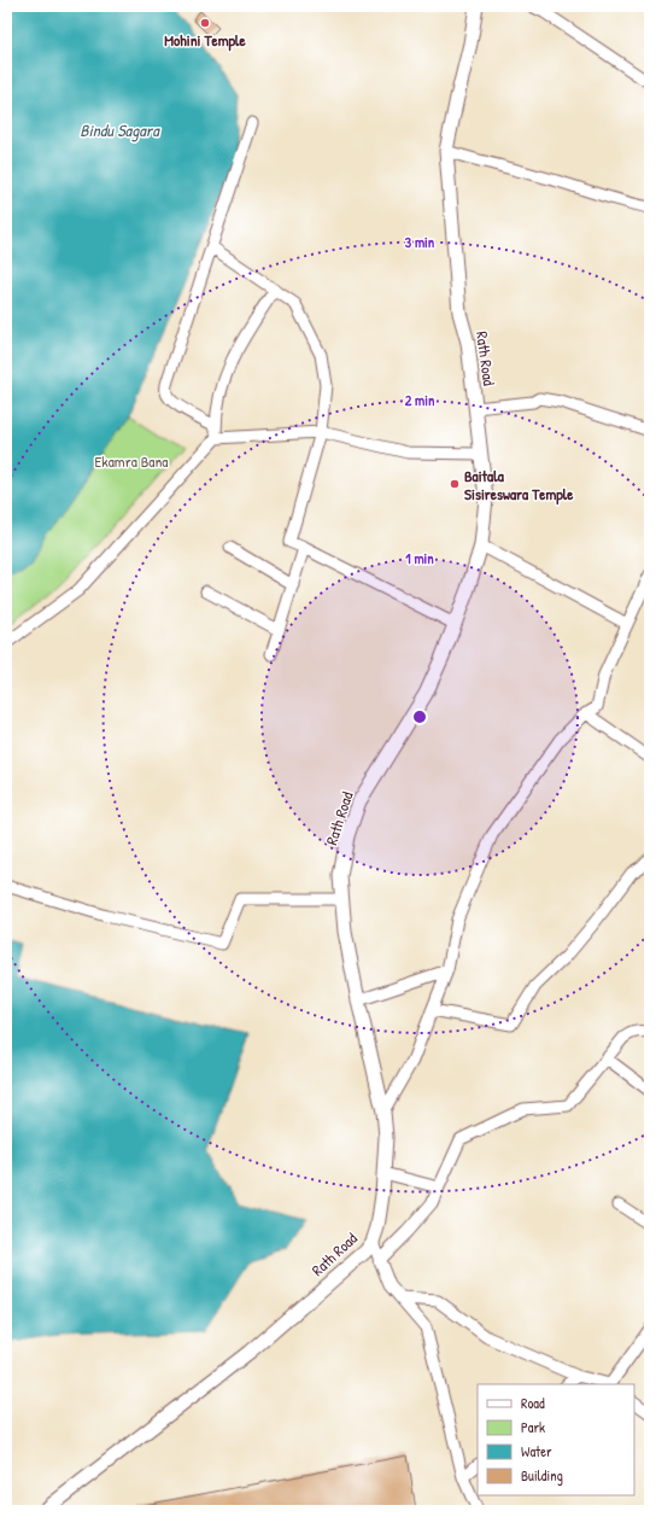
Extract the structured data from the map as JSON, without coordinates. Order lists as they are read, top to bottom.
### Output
{
  "streets": {
    "street": ["Rath Road"]
  },
  "water": ["Bindu Sagara"],
  "parks": ["Ekamra Bana"],
  "places": ["Mohini Temple", "Baitala Sisireswara Temple"],
  "legend": [
    "Road",
    "Park",
    "Water",
    "Building"
  ],
  "rings": ["3 min", "2 min", "1 min"]
}
